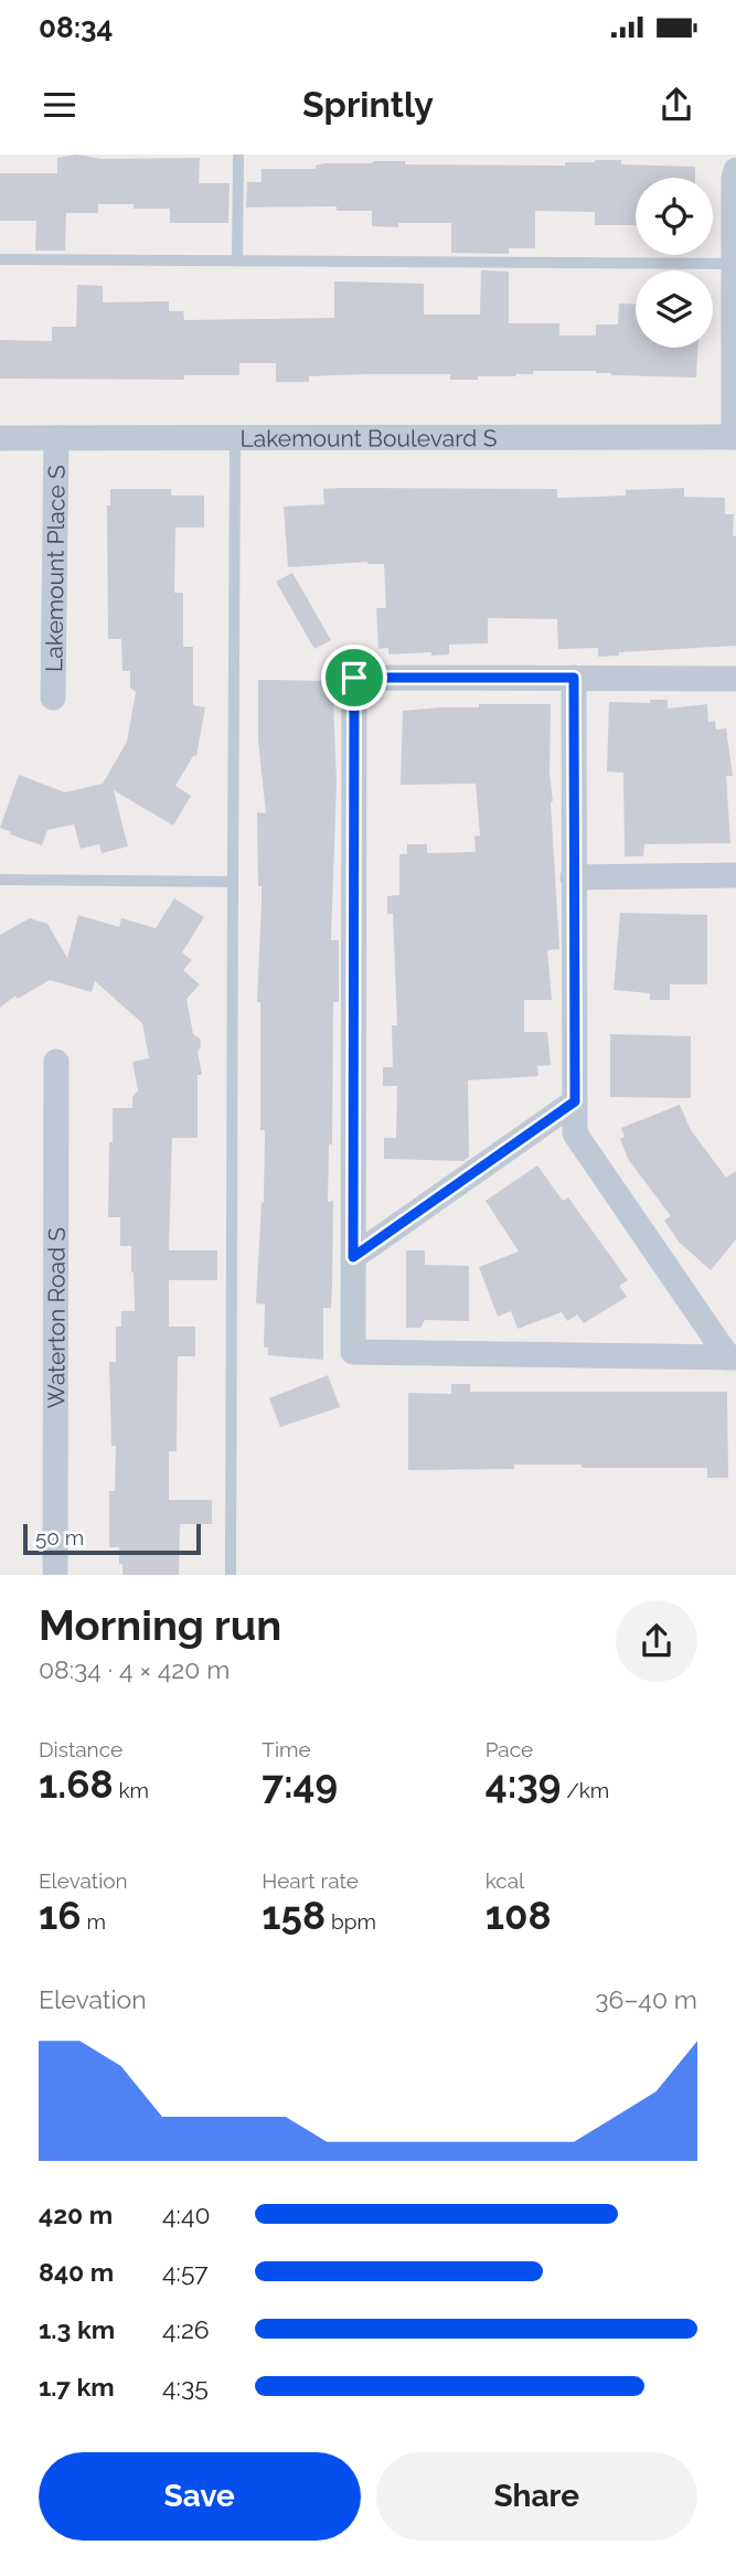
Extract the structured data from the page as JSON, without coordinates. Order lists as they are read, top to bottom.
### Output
{
  "streets": {
    "street": ["Lakemount Boulevard S", "Lakemount Place S", "Waterton Road S"]
  },
  "crossings": [
    ["Lakemount Boulevard S", "Lakemount Place S"]
  ],
  "scale_bar": "50 m",
  "page": {
    "status": "08:34",
    "header": "Sprintly",
    "scale": "50 m",
    "heading": ["Morning run", "08:34 · 4 × 420 m"],
    "stats": [
      ["Distance", "1.68 km"],
      ["Time", "7:49"],
      ["Pace", "4:39 /km"],
      ["Elevation", "16 m"],
      ["Heart rate", "158 bpm"],
      ["kcal", "108"]
    ],
    "chart": ["Elevation", "36–40 m"],
    "list": [
      {
        "name": "420 m",
        "note": "4:40"
      },
      {
        "name": "840 m",
        "note": "4:57"
      },
      {
        "name": "1.3 km",
        "note": "4:26"
      },
      {
        "name": "1.7 km",
        "note": "4:35"
      }
    ],
    "buttons": ["Save", "Share"]
  }
}
